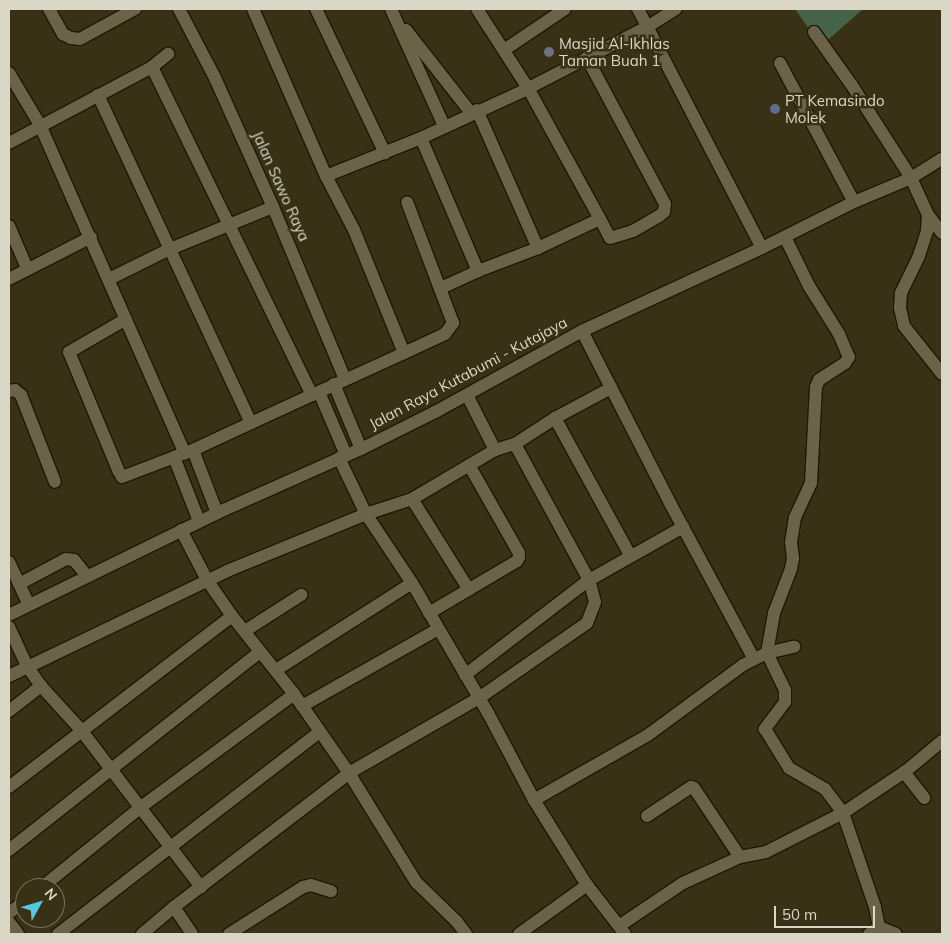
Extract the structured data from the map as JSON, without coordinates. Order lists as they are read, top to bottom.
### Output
{
  "streets": {
    "street": ["Jalan Sawo Raya", "Jalan Raya Kutabumi - Kutajaya"]
  },
  "crossings": [
    ["Jalan Sawo Raya", "Jalan Raya Kutabumi - Kutajaya"]
  ],
  "places": ["Masjid Al-Ikhlas Taman Buah 1", "PT Kemasindo Molek"],
  "scale_bar": "50 m",
  "north": "top right"
}
